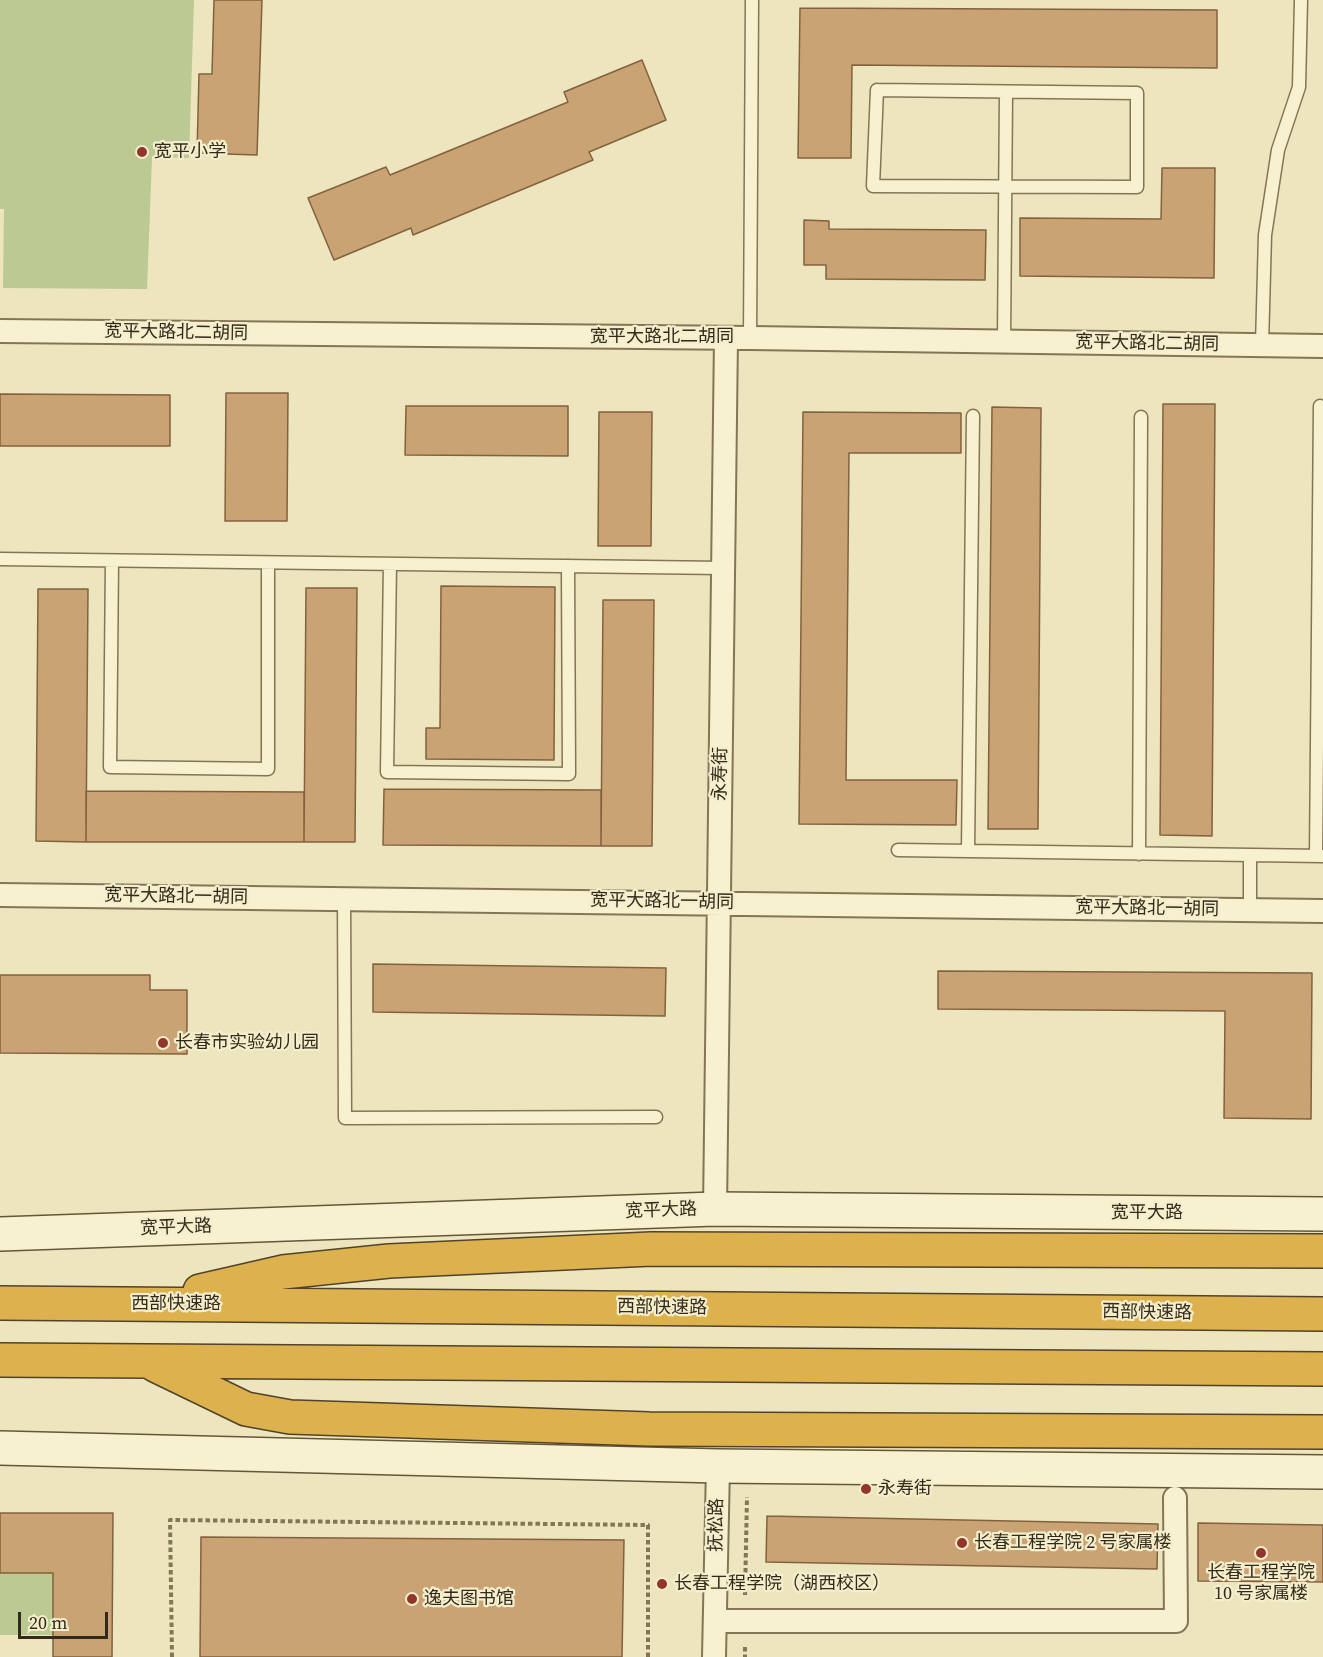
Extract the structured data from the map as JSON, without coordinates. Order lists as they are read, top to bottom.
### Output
{
  "streets": {
    "highway": ["西部快速路"],
    "main road": ["宽平大路"],
    "street": [
      "宽平大路北二胡同",
      "永寿街",
      "宽平大路北一胡同",
      "抚松路"
    ]
  },
  "crossings": [
    ["宽平大路北二胡同", "永寿街"],
    ["永寿街", "宽平大路北一胡同"],
    ["永寿街", "宽平大路"]
  ],
  "places": [
    "宽平小学",
    "长春市实验幼儿园",
    "永寿街",
    "长春工程学院 2 号家属楼",
    "长春工程学院 10 号家属楼",
    "长春工程学院（湖西校区）",
    "逸夫图书馆"
  ],
  "scale_bar": "20 m"
}
